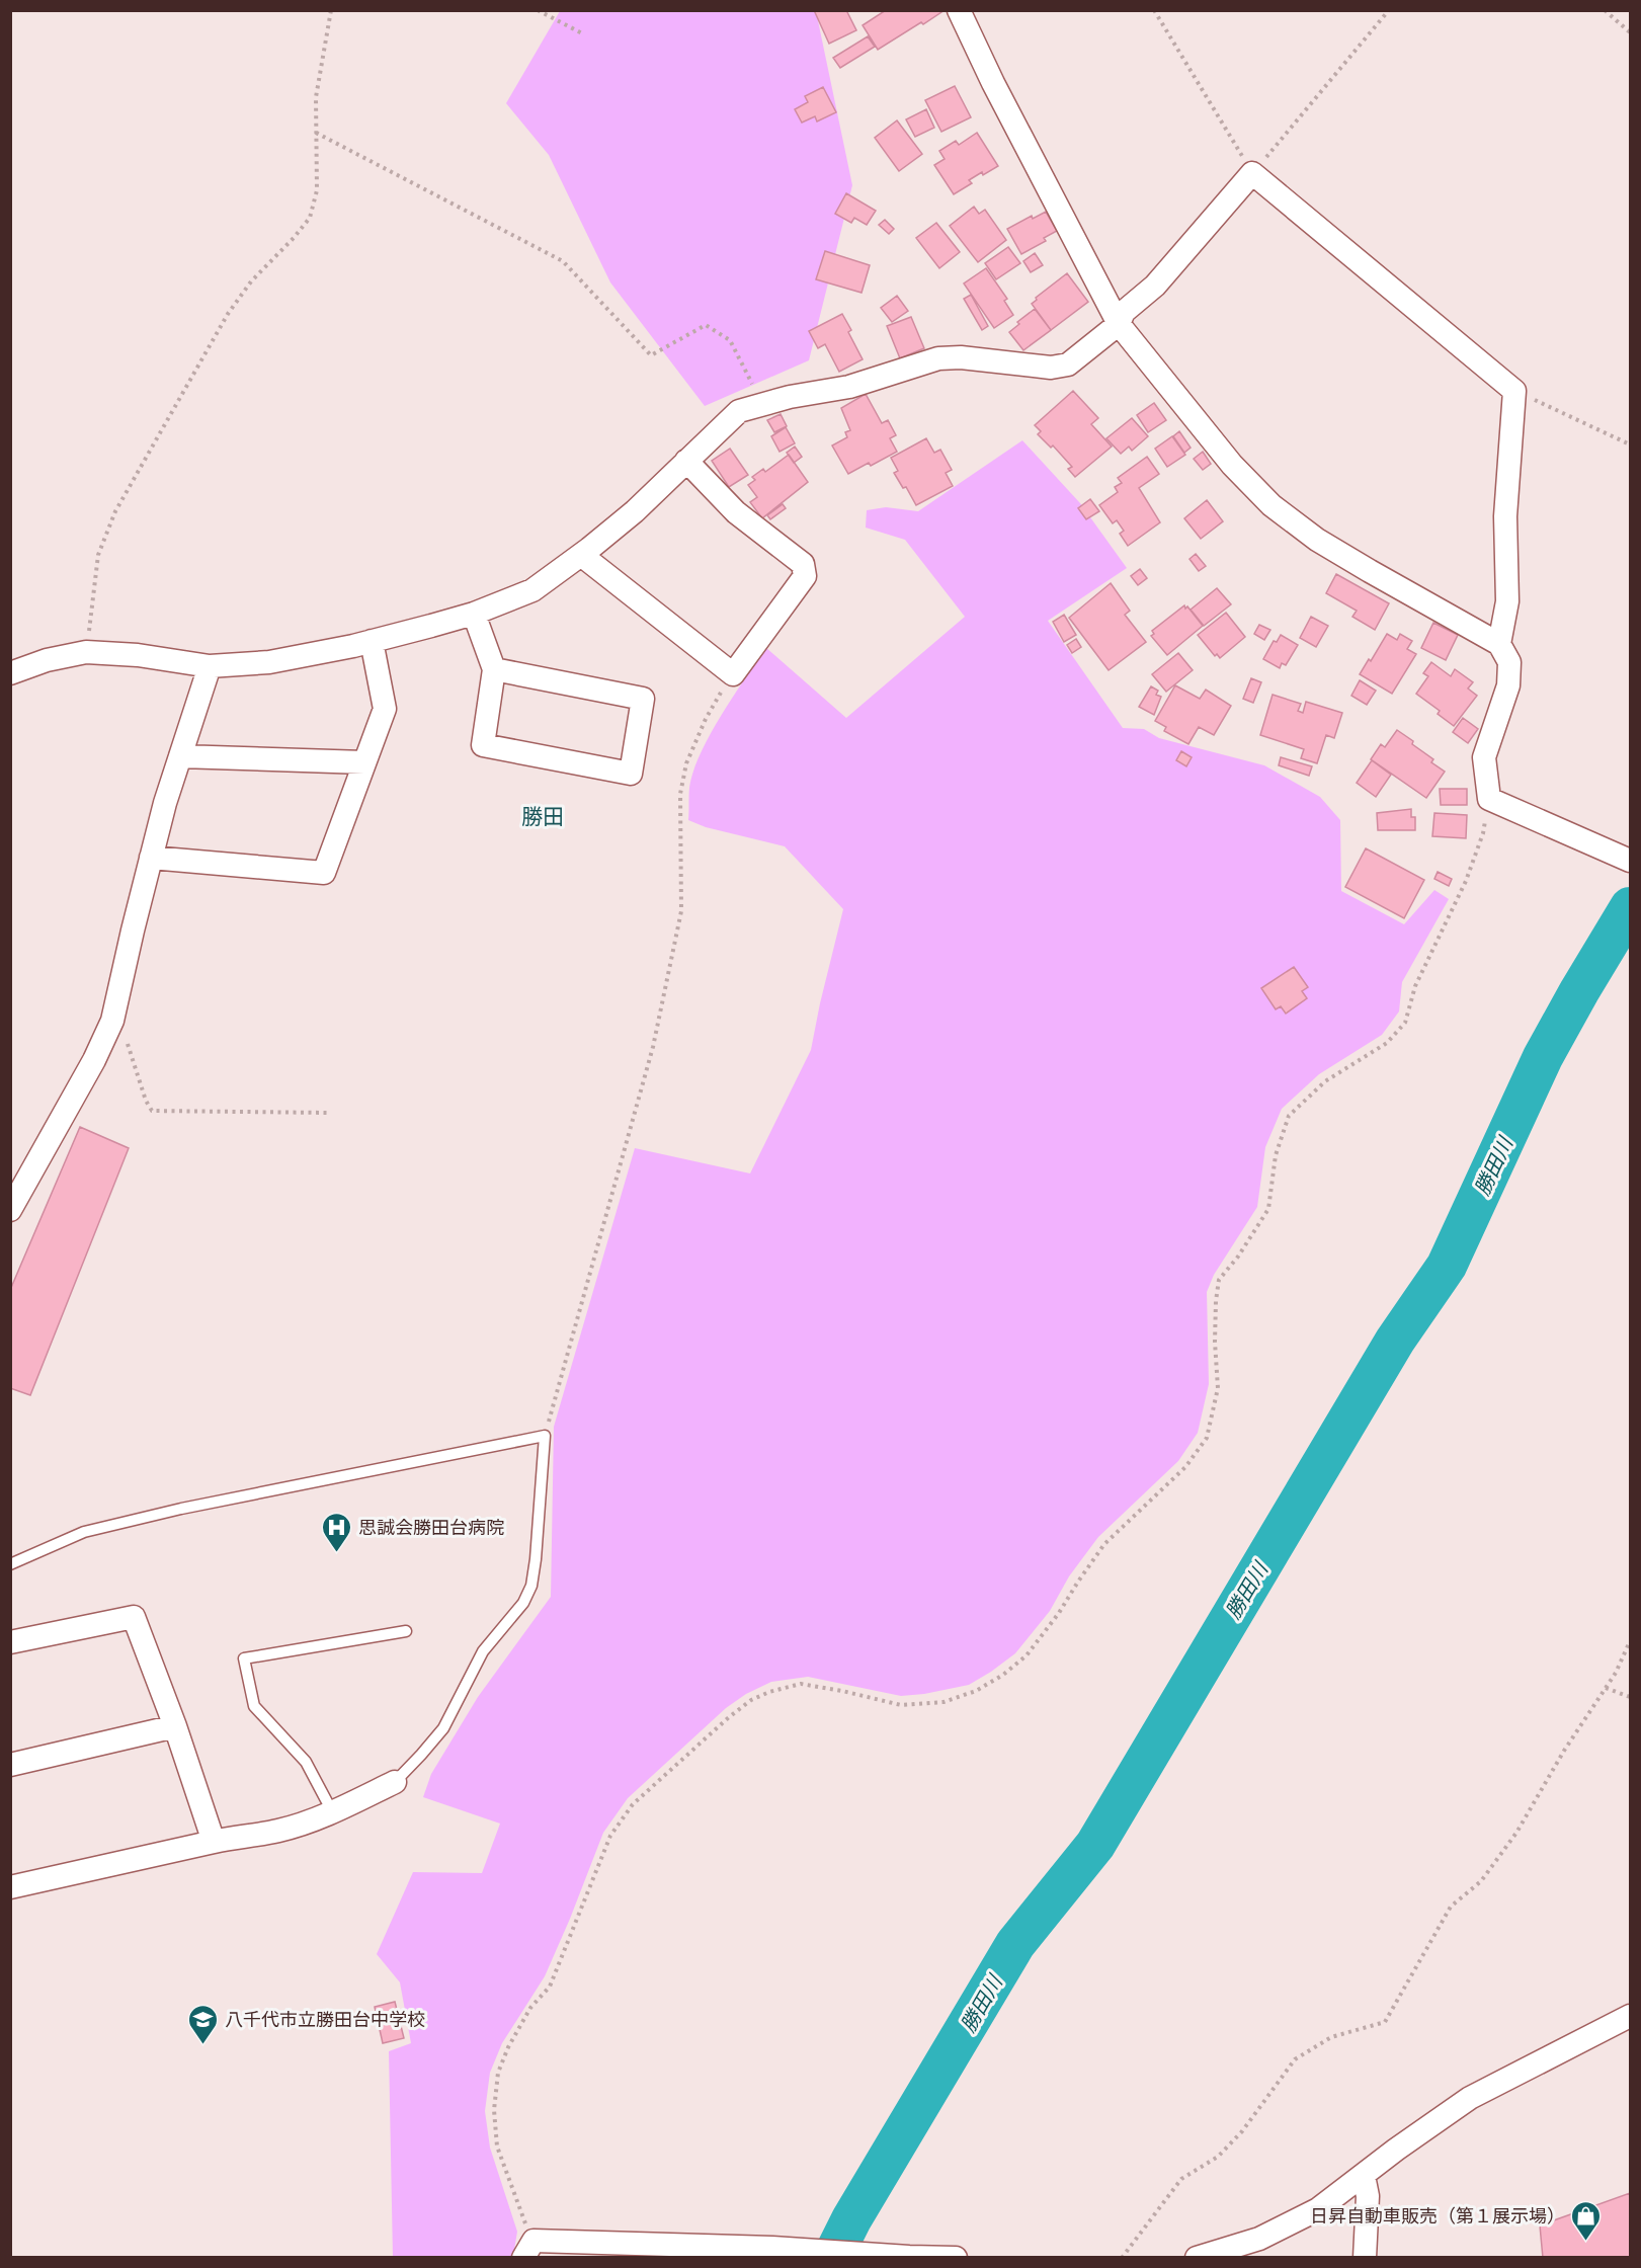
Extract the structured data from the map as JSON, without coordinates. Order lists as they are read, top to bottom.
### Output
{
  "districts": ["勝田"],
  "water": ["勝田川"],
  "places": {
    "hospital": ["思誠会勝田台病院"],
    "school or university": ["八千代市立勝田台中学校"],
    "shop": ["日昇自動車販売（第１展示場）"]
  }
}
